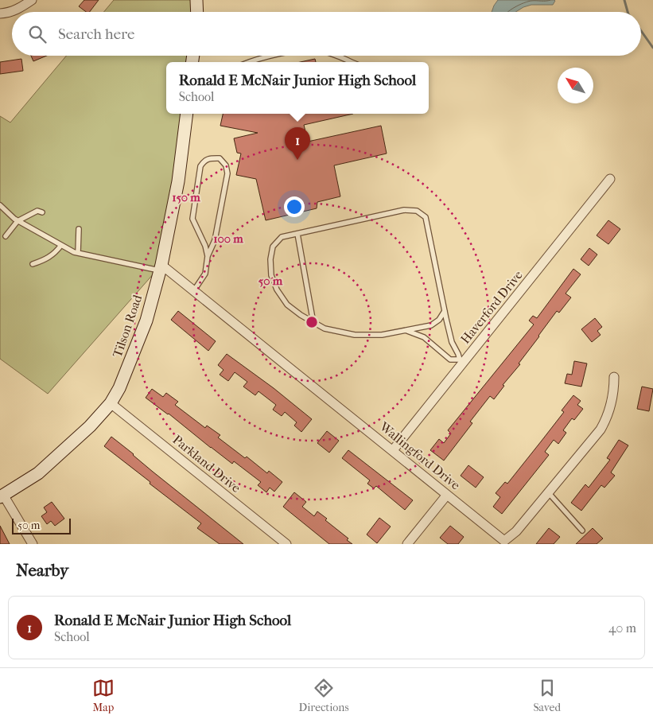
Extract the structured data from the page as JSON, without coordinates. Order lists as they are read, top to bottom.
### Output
{
  "streets": {
    "street": [
      "Haverford Drive",
      "Tilson Road",
      "Wallingford Drive",
      "Parkland Drive"
    ]
  },
  "crossings": [
    ["Haverford Drive", "Wallingford Drive"],
    ["Tilson Road", "Wallingford Drive"],
    ["Tilson Road", "Parkland Drive"]
  ],
  "scale_bar": "50 m",
  "north": "top left",
  "page": {
    "search": "Search here",
    "popup": ["Ronald E McNair Junior High School", "School"],
    "pins": "1",
    "scale": "50 m",
    "heading": "Nearby",
    "list": [
      {
        "mark": "1",
        "name": "Ronald E McNair Junior High School",
        "note": "School",
        "value": "40 m"
      }
    ],
    "nav": ["Map", "Directions", "Saved"]
  },
  "rings": ["150 m", "100 m", "50 m"]
}
